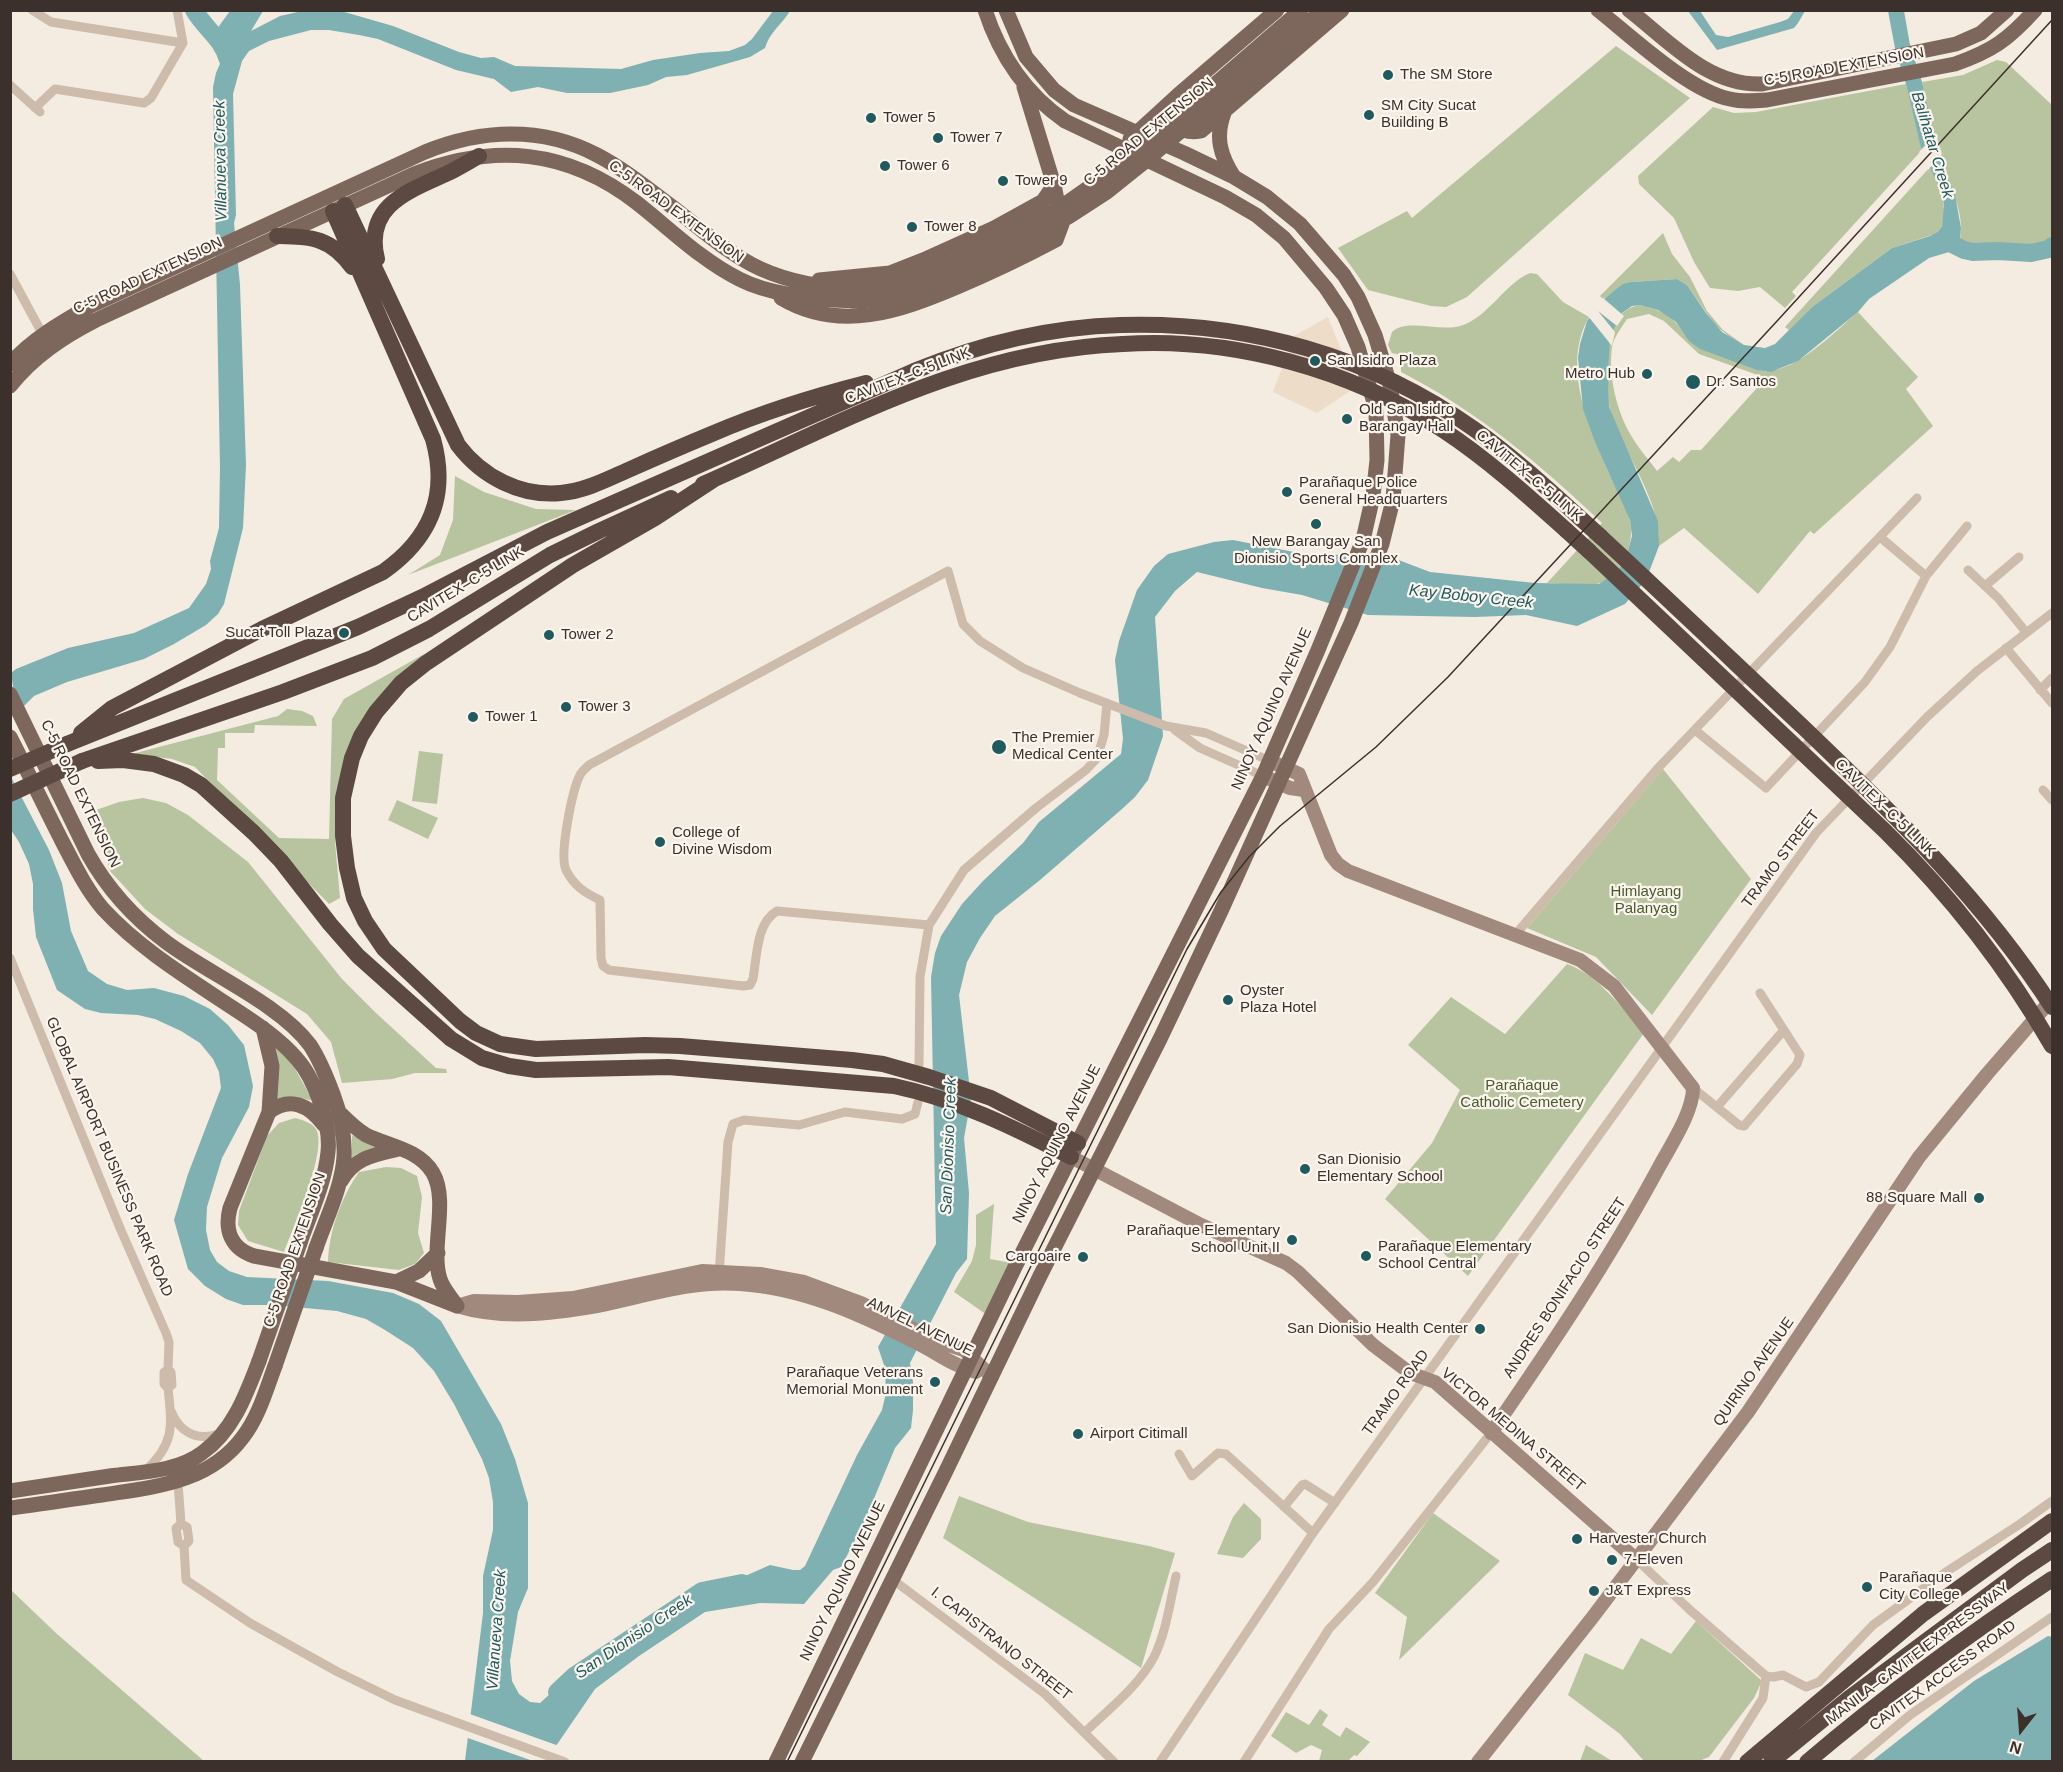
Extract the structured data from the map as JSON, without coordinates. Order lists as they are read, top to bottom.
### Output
{
  "streets": {
    "highway": ["CAVITEX–C-5 LINK", "MANILA–CAVITE EXPRESSWAY"],
    "main road": [
      "C-5 ROAD EXTENSION",
      "NINOY AQUINO AVENUE",
      "ANDRES BONIFACIO STREET",
      "AMVEL AVENUE",
      "QUIRINO AVENUE",
      "VICTOR MEDINA STREET"
    ],
    "street": [
      "TRAMO STREET",
      "GLOBAL AIRPORT BUSINESS PARK ROAD",
      "TRAMO ROAD",
      "I. CAPISTRANO STREET",
      "CAVITEX ACCESS ROAD"
    ]
  },
  "crossings": [
    ["C-5 ROAD EXTENSION", "GLOBAL AIRPORT BUSINESS PARK ROAD"],
    ["NINOY AQUINO AVENUE", "AMVEL AVENUE"],
    ["NINOY AQUINO AVENUE", "VICTOR MEDINA STREET"],
    ["TRAMO STREET", "TRAMO ROAD"],
    ["ANDRES BONIFACIO STREET", "VICTOR MEDINA STREET"],
    ["QUIRINO AVENUE", "VICTOR MEDINA STREET"],
    ["TRAMO ROAD", "VICTOR MEDINA STREET"]
  ],
  "water": [
    "Balihatar Creek",
    "Villanueva Creek",
    "Kay Boboy Creek",
    "San Dionisio Creek"
  ],
  "parks": ["Himlayang Palanyag", "Parañaque Catholic Cemetery"],
  "places": [
    "The SM Store",
    "SM City Sucat Building B",
    "Tower 5",
    "Tower 7",
    "Tower 6",
    "Tower 9",
    "Tower 8",
    "San Isidro Plaza",
    "Metro Hub",
    "Dr. Santos",
    "Old San Isidro Barangay Hall",
    "Parañaque Police General Headquarters",
    "New Barangay San Dionisio Sports Complex",
    "Sucat Toll Plaza",
    "Tower 2",
    "Tower 3",
    "Tower 1",
    "The Premier Medical Center",
    "College of Divine Wisdom",
    "Oyster Plaza Hotel",
    "San Dionisio Elementary School",
    "88 Square Mall",
    "Parañaque Elementary School Unit II",
    "Parañaque Elementary School Central",
    "Cargoaire",
    "San Dionisio Health Center",
    "Parañaque Veterans Memorial Monument",
    "Airport Citimall",
    "Harvester Church",
    "7-Eleven",
    "Parañaque City College",
    "J&T Express"
  ],
  "north": "bottom"
}
